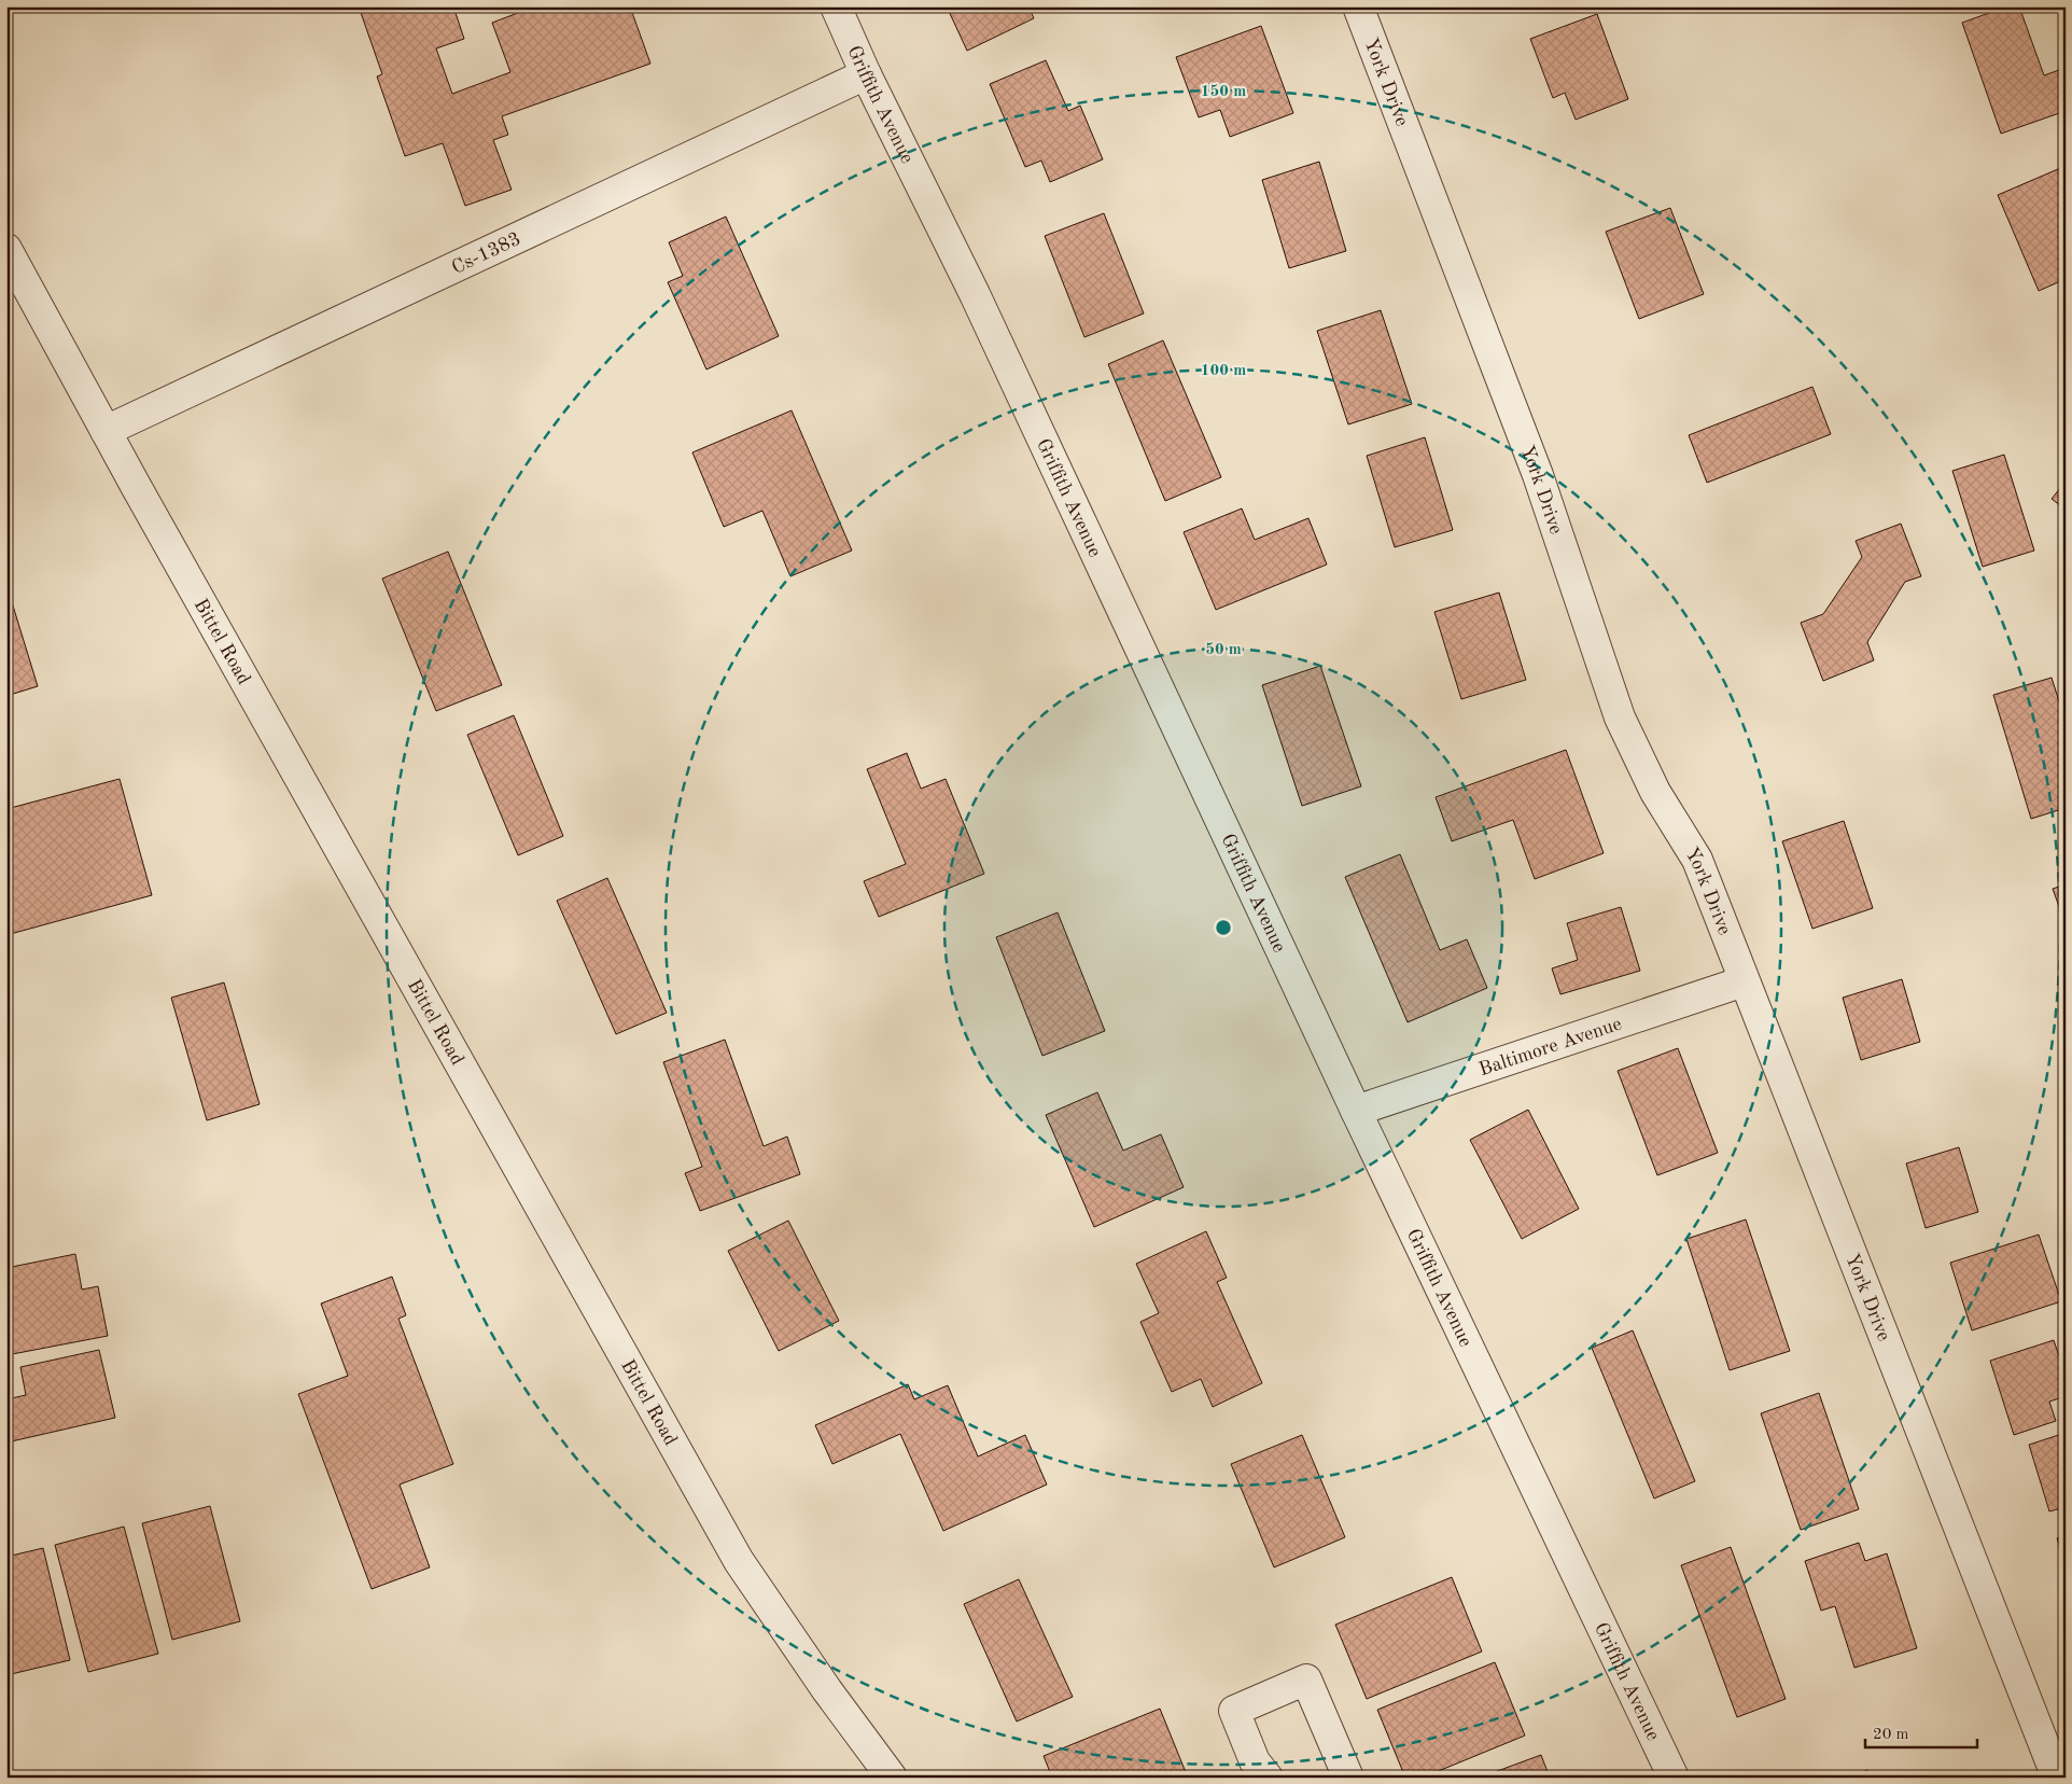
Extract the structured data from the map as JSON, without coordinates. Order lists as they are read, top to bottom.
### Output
{
  "streets": {
    "street": [
      "York Drive",
      "Griffith Avenue",
      "Cs-1383",
      "Bittel Road",
      "Baltimore Avenue"
    ]
  },
  "crossings": [
    ["York Drive", "Baltimore Avenue"],
    ["Griffith Avenue", "Cs-1383"],
    ["Griffith Avenue", "Baltimore Avenue"],
    ["Cs-1383", "Bittel Road"]
  ],
  "scale_bar": "20 m",
  "rings": ["150 m", "100 m", "50 m"]
}
